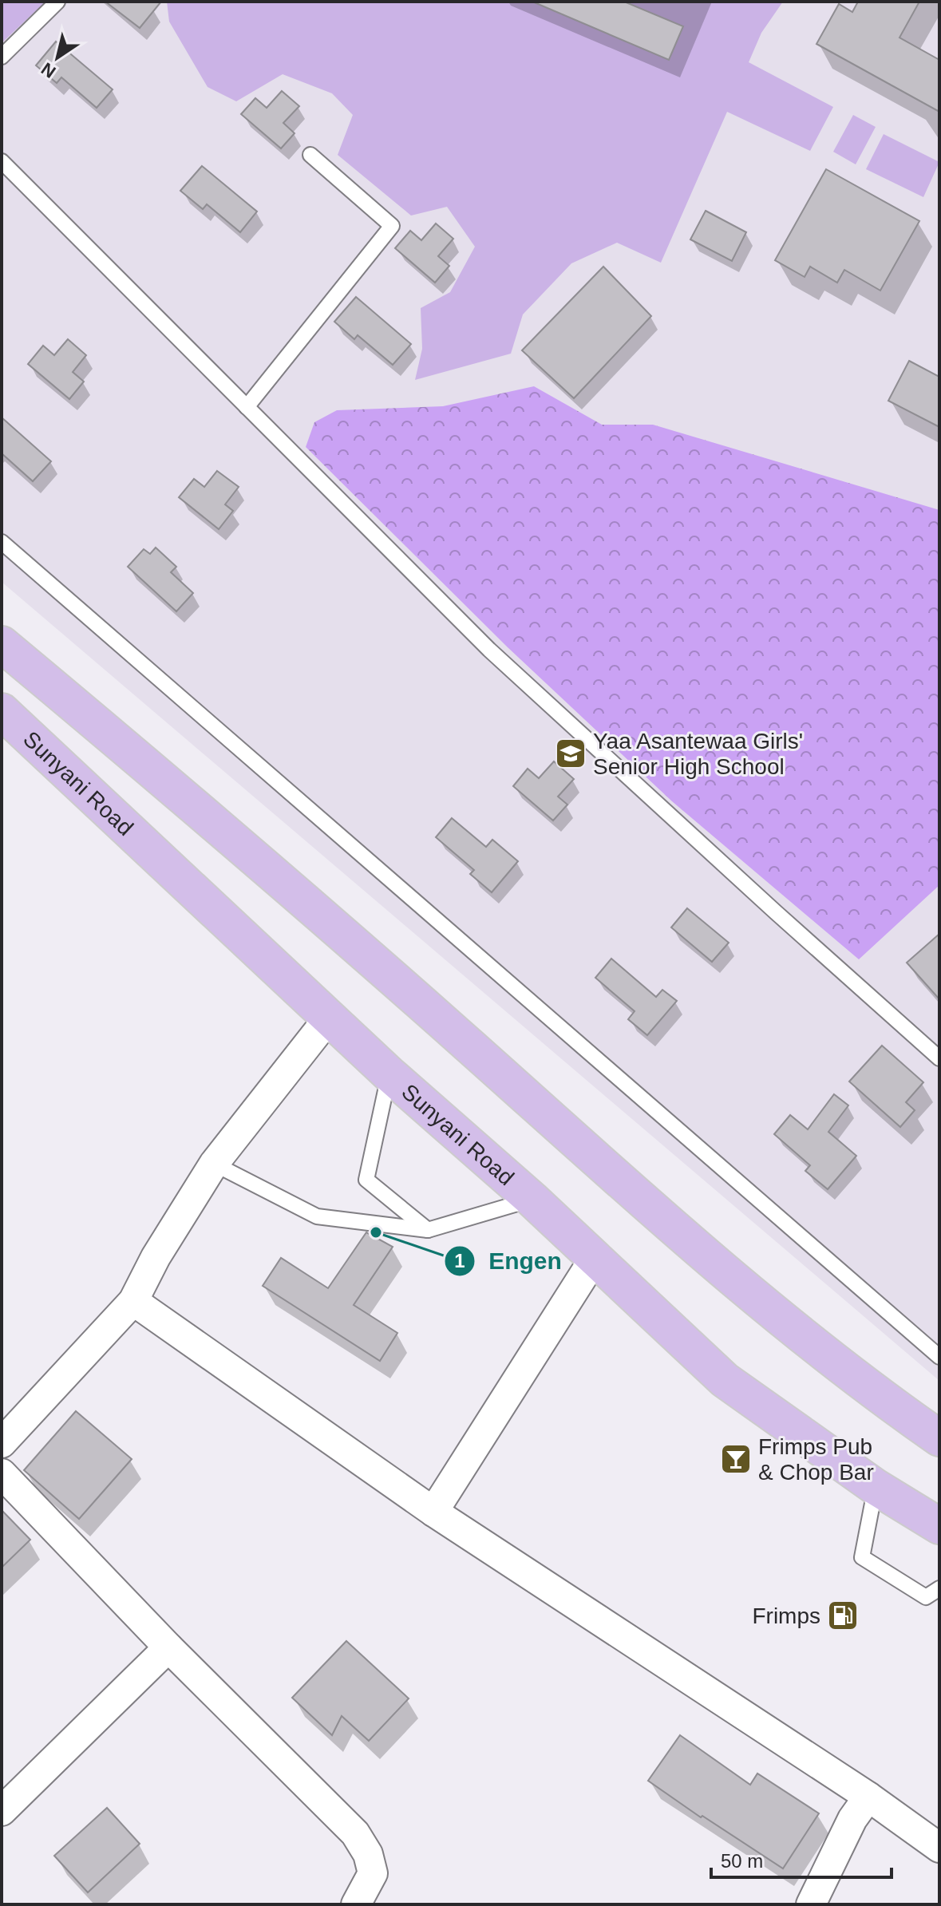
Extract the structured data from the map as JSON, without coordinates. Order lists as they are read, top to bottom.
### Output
{
  "streets": {
    "main road": ["Sunyani Road"]
  },
  "places": {
    "school or university": ["Yaa Asantewaa Girls' Senior High School"],
    "other": ["Engen"],
    "bar": ["Frimps Pub & Chop Bar"],
    "fuel station": ["Frimps"]
  },
  "scale_bar": "50 m",
  "north": "bottom left"
}
